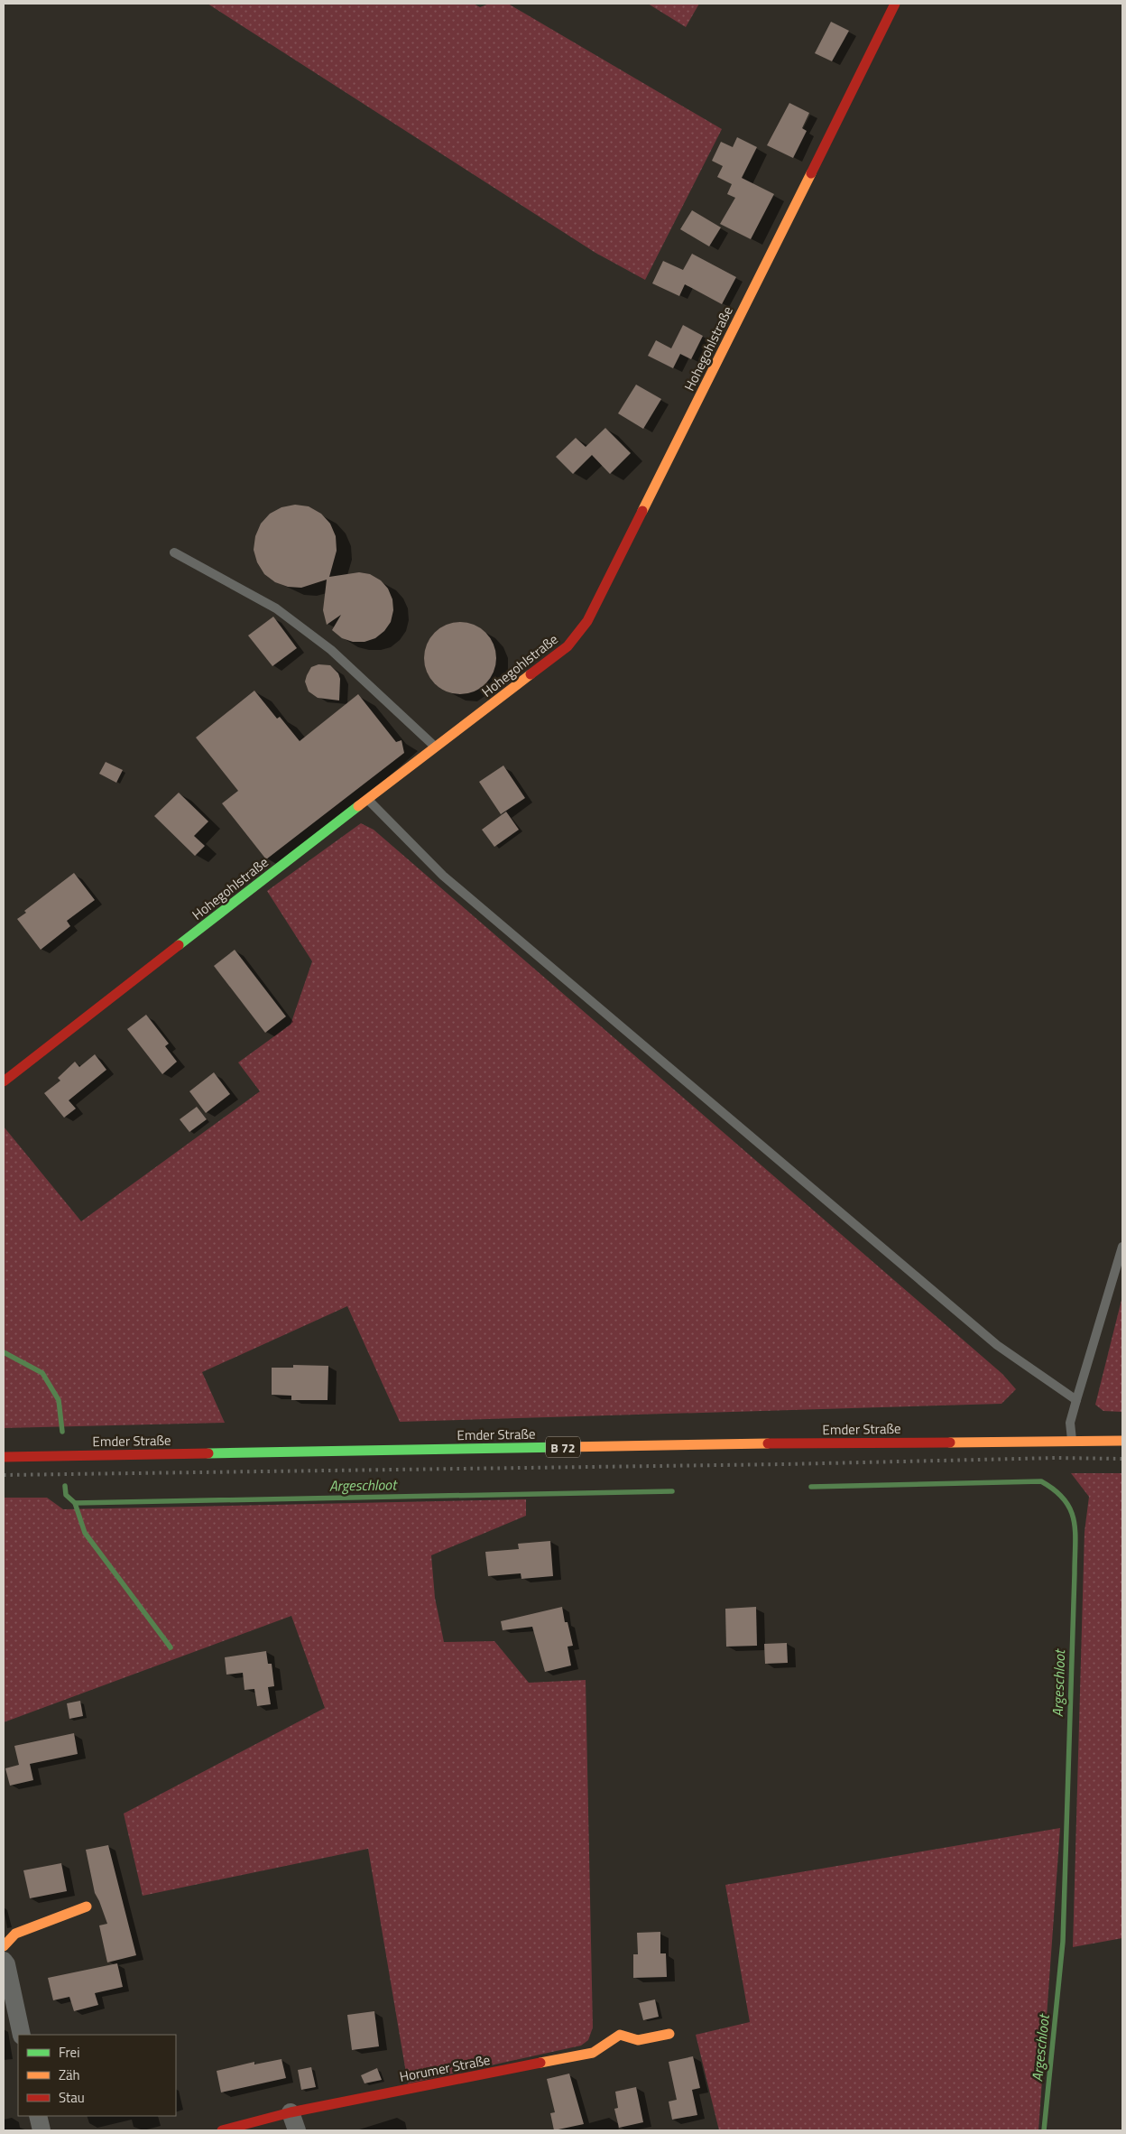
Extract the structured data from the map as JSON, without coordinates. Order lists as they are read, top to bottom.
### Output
{
  "streets": {
    "street": [
      "Hohegohlstraße",
      "Emder Straße",
      "B 72",
      "Horumer Straße"
    ]
  },
  "water": ["Argeschloot"],
  "legend": ["Frei", "Zäh", "Stau"]
}
